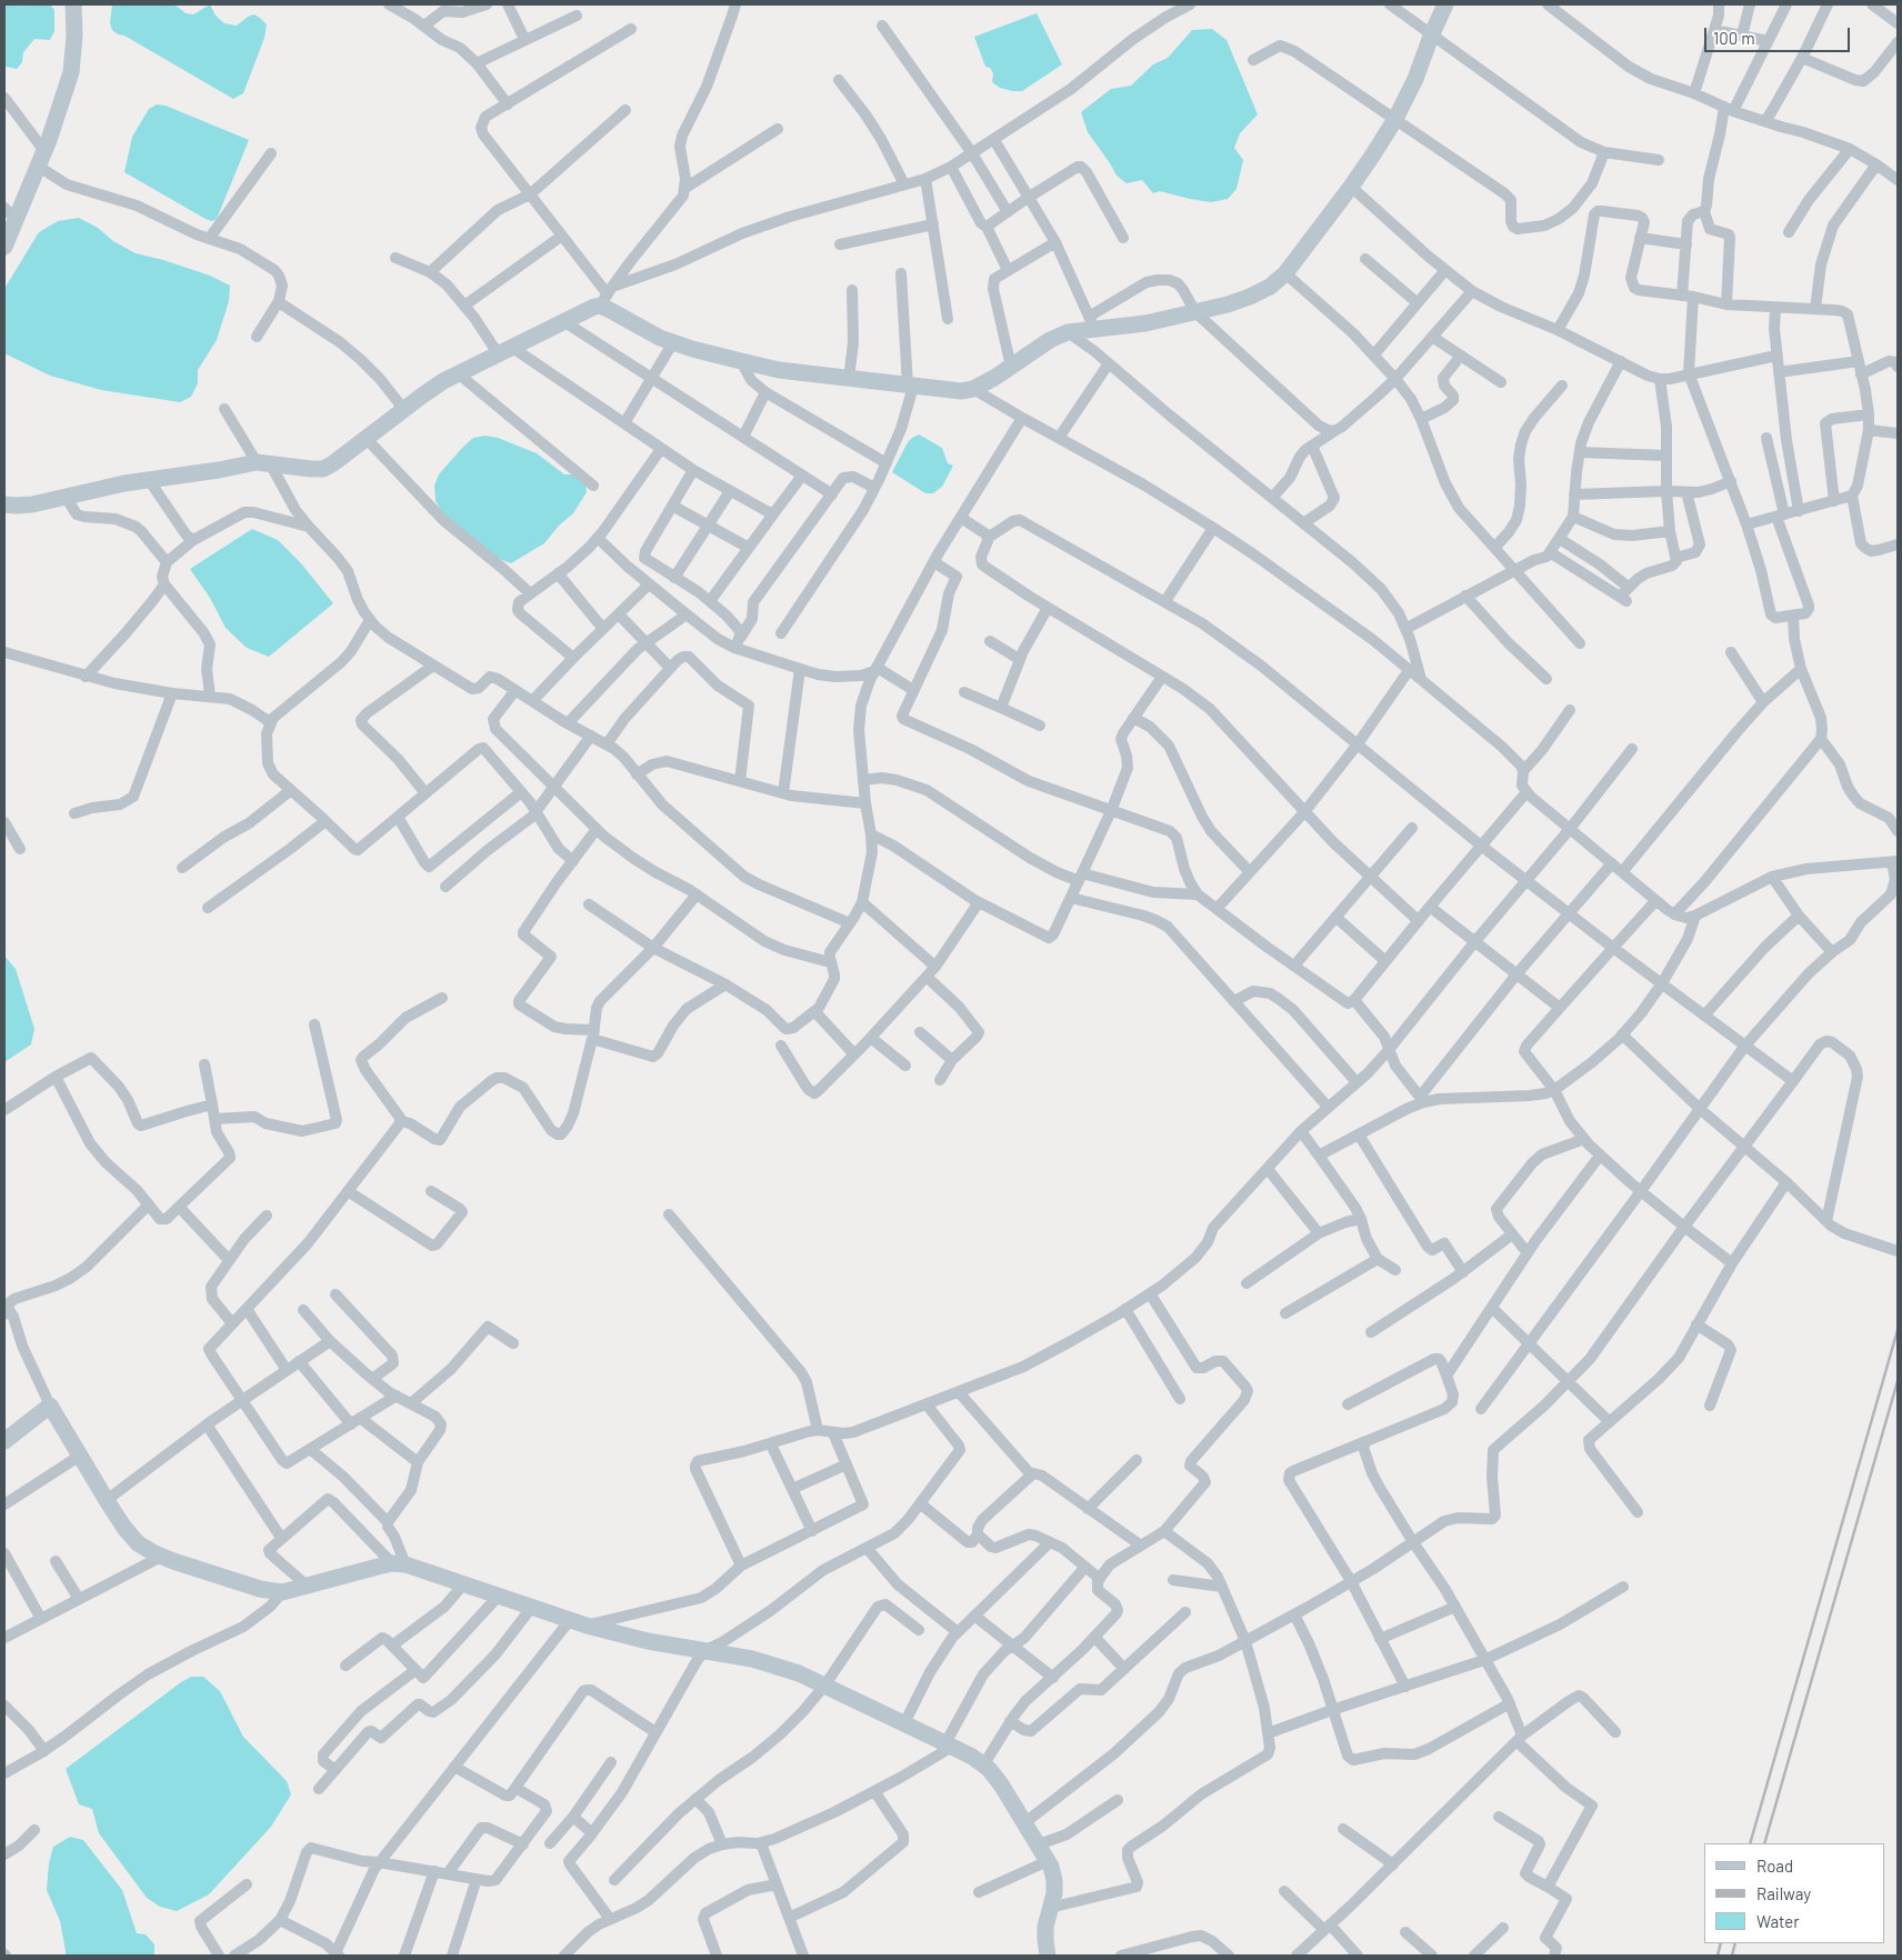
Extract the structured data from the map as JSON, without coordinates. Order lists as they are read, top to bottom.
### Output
{
  "legend": ["Road", "Railway", "Water"],
  "scale_bar": "100 m"
}
